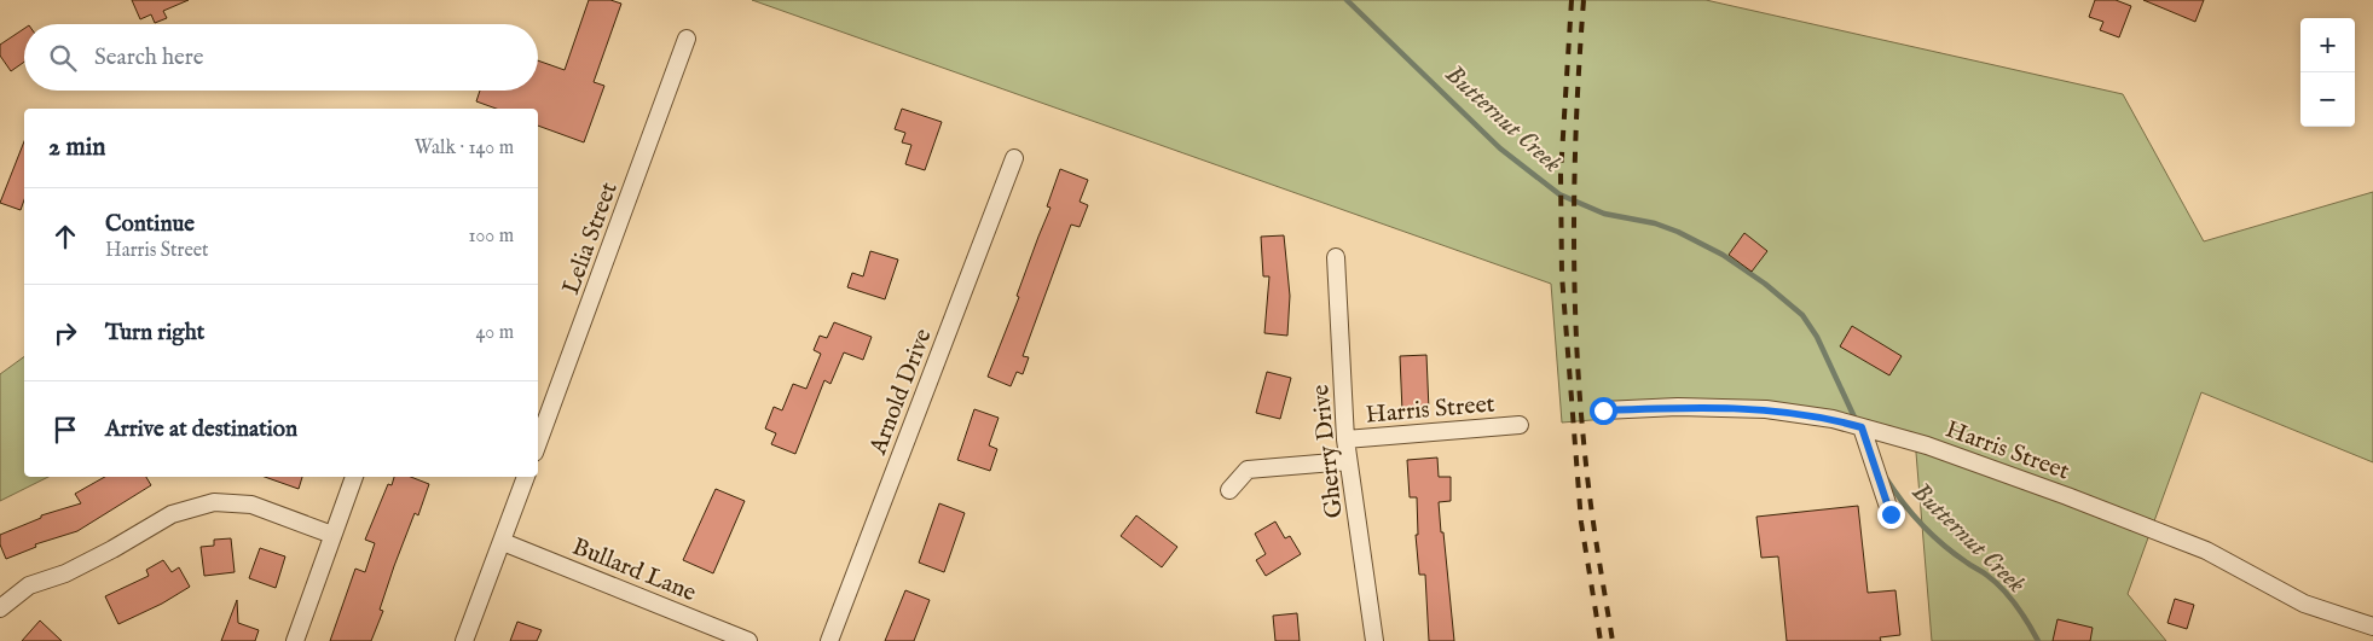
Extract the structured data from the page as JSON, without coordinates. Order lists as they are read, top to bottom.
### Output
{
  "streets": {
    "street": [
      "Lelia Street",
      "Arnold Drive",
      "Harris Street",
      "Gherry Drive",
      "Bullard Lane"
    ]
  },
  "crossings": [
    ["Harris Street", "Gherry Drive"]
  ],
  "water": ["Butternut Creek"],
  "page": {
    "map_buttons": ["+", "−"],
    "search": "Search here",
    "heading": ["2 min", "Walk · 140 m"],
    "list": [
      ["Continue", "Harris Street", "100 m"],
      ["Turn right", "40 m"],
      "Arrive at destination"
    ]
  }
}
